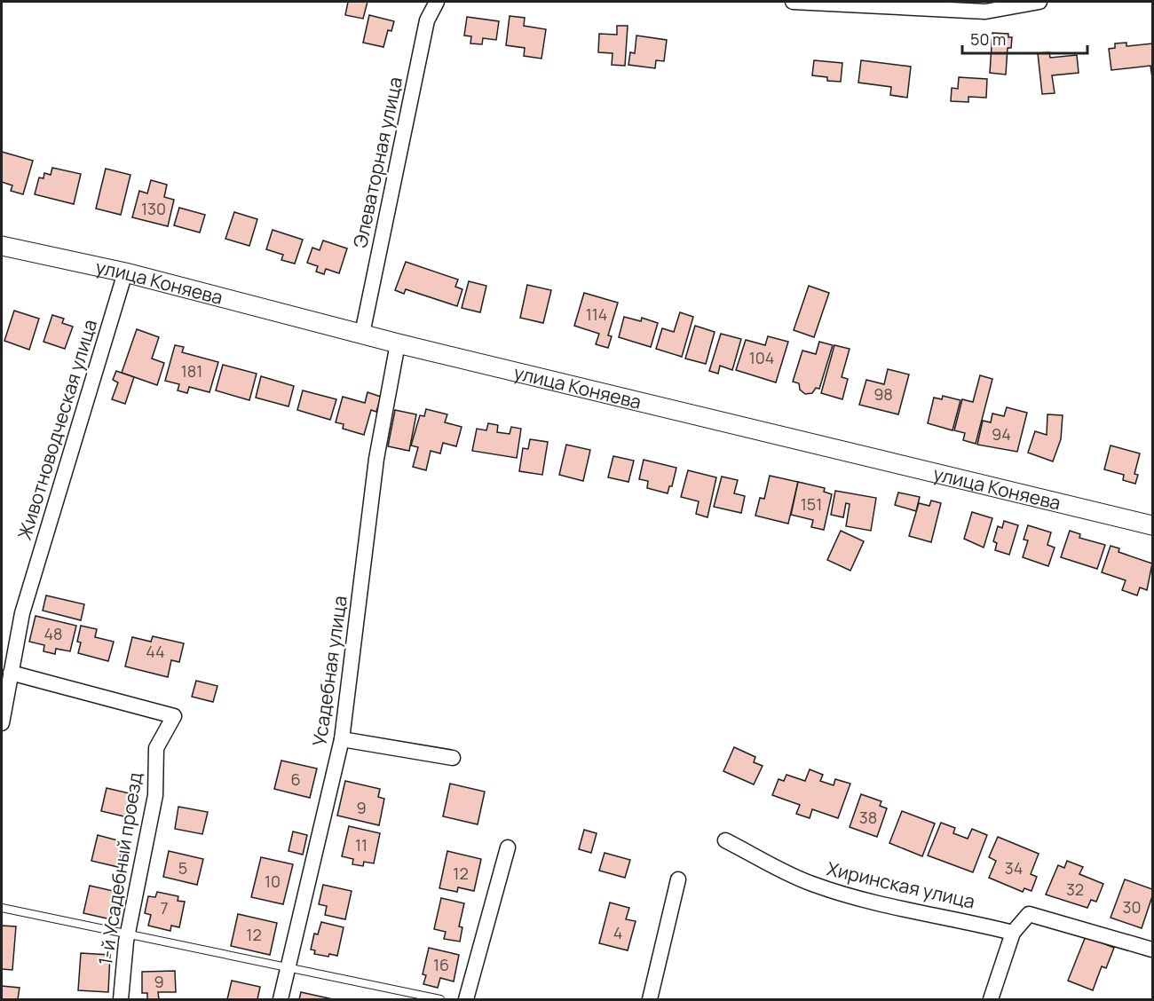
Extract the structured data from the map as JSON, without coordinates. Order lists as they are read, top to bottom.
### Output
{
  "streets": {
    "street": [
      "Элеваторная улица",
      "улица Коняева",
      "Животноводческая улица",
      "Усадебная улица",
      "1-й Усадебный проезд",
      "Хиринская улица"
    ]
  },
  "crossings": [
    ["Элеваторная улица", "улица Коняева"],
    ["улица Коняева", "Животноводческая улица"],
    ["улица Коняева", "Усадебная улица"],
    ["Животноводческая улица", "1-й Усадебный проезд"]
  ],
  "house_numbers": [
    "130",
    "114",
    "104",
    "181",
    "98",
    "94",
    "151",
    "48",
    "44",
    "6",
    "9",
    "38",
    "11",
    "5",
    "34",
    "12",
    "10",
    "32",
    "30",
    "7",
    "4",
    "12",
    "16",
    "9"
  ],
  "scale_bar": "50 m"
}
